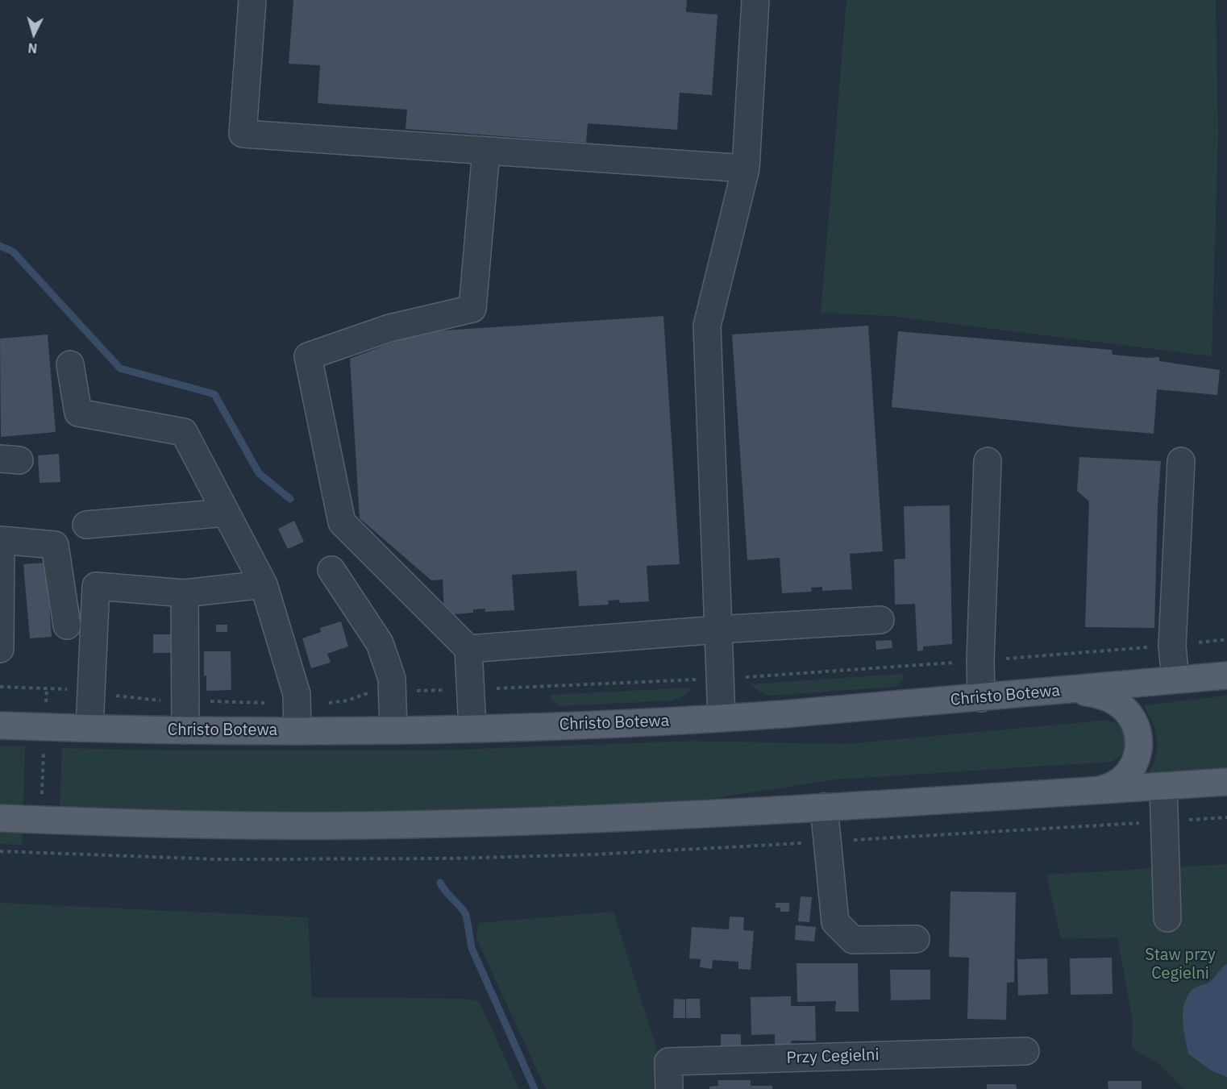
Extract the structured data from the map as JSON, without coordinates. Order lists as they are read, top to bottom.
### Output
{
  "streets": {
    "main road": ["Christo Botewa"],
    "street": ["Przy Cegielni"]
  },
  "parks": ["Staw przy Cegielni"],
  "north": "bottom"
}
